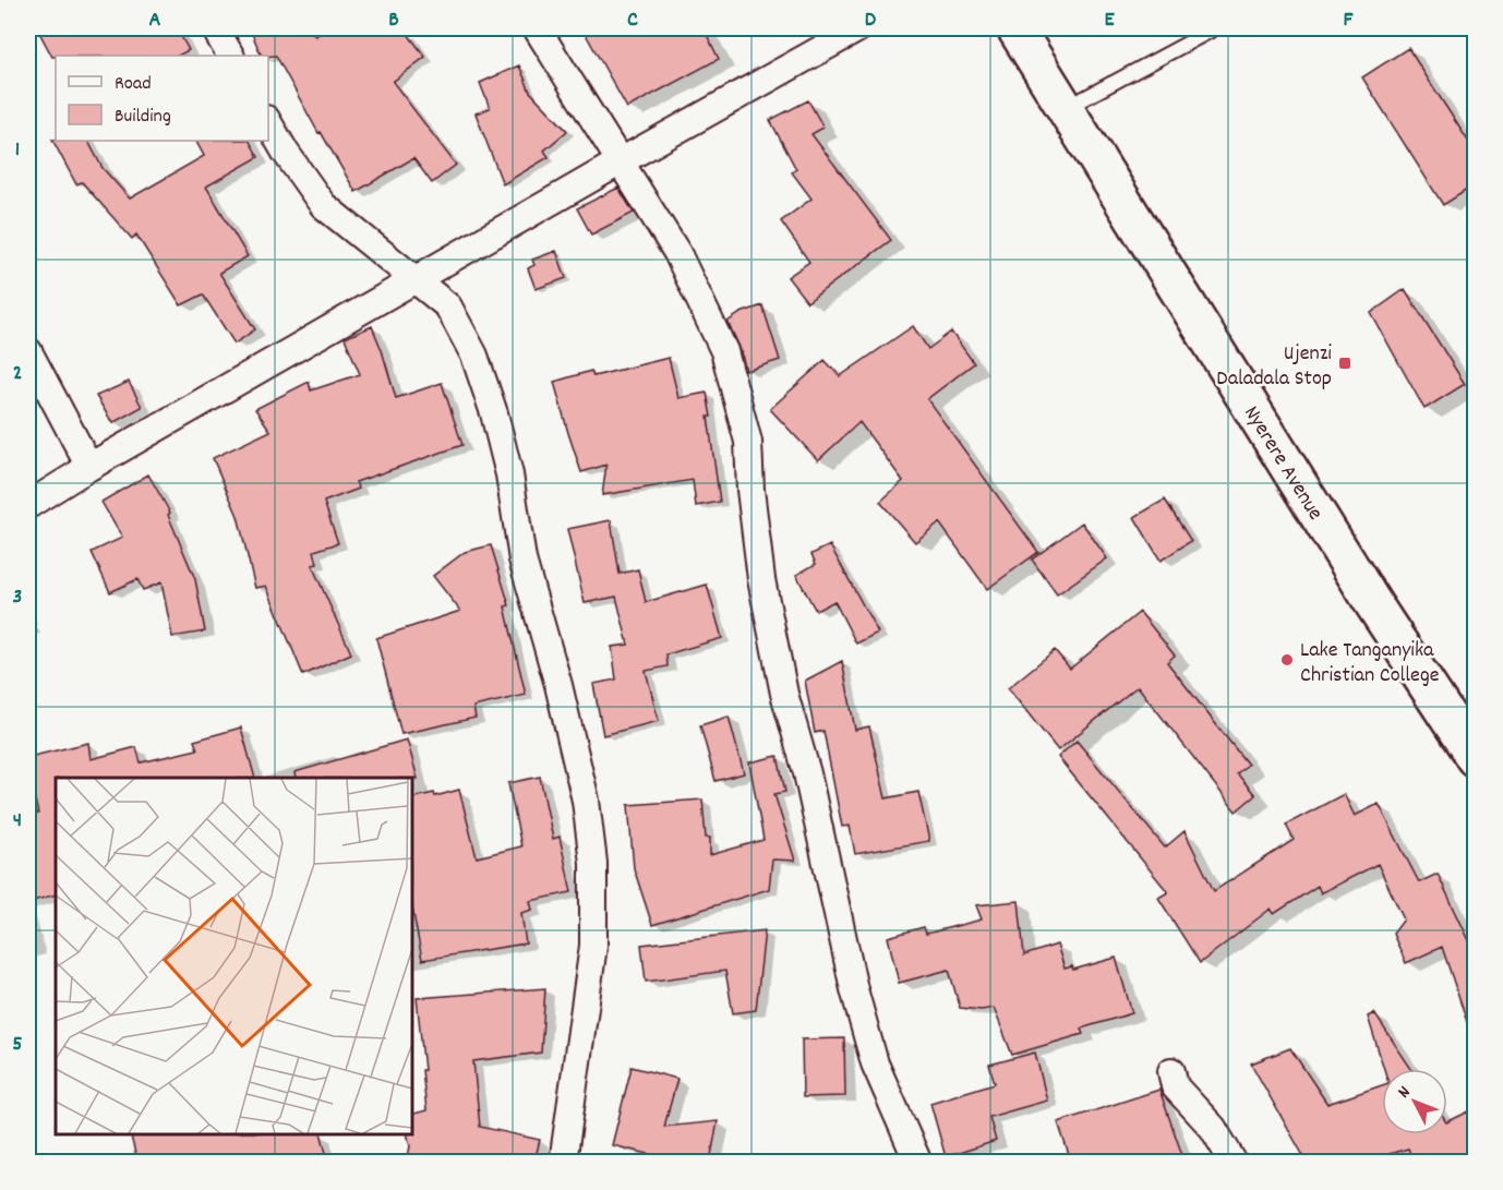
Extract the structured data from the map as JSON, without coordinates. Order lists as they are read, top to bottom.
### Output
{
  "streets": {
    "main road": ["Nyerere Avenue"]
  },
  "places": {
    "transit": ["Ujenzi Daladala Stop"],
    "other": ["Lake Tanganyika Christian College"]
  },
  "legend": ["Road", "Building"],
  "north": "top left",
  "grid": {
    "columns": [
      "A",
      "B",
      "C",
      "D",
      "E",
      "F"
    ],
    "rows": [
      "1",
      "2",
      "3",
      "4",
      "5"
    ]
  }
}
